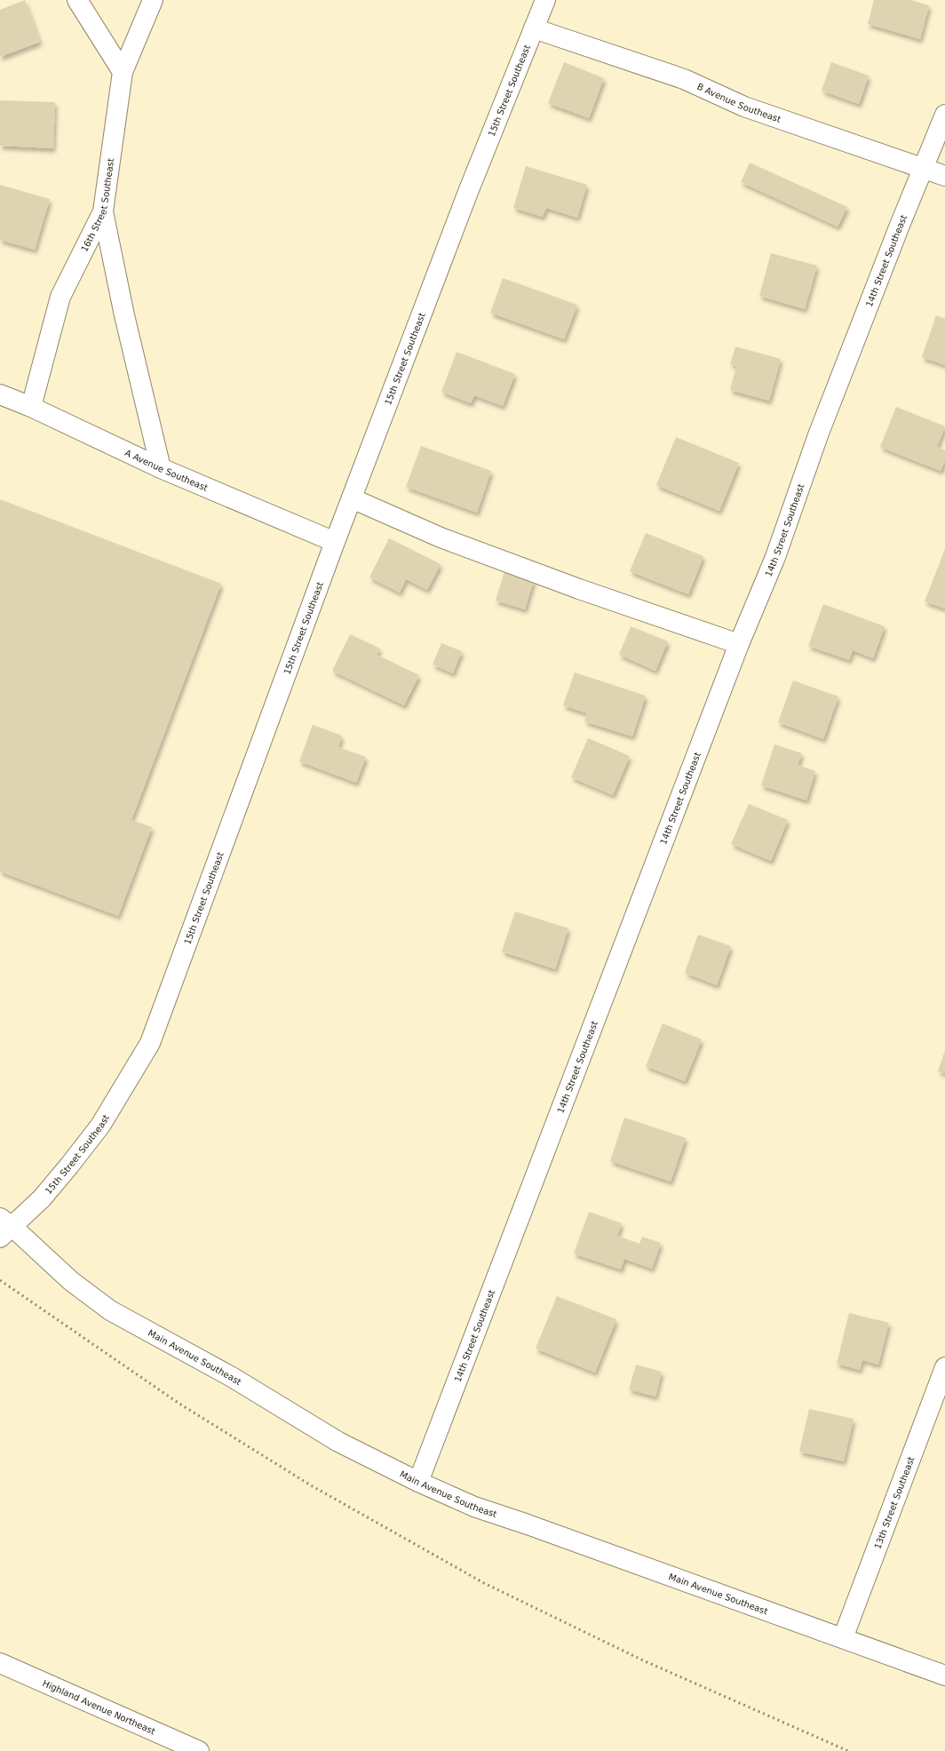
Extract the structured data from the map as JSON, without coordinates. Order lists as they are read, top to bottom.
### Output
{
  "streets": {
    "street": [
      "15th Street Southeast",
      "B Avenue Southeast",
      "16th Street Southeast",
      "14th Street Southeast",
      "A Avenue Southeast",
      "Main Avenue Southeast",
      "13th Street Southeast",
      "Highland Avenue Northeast"
    ]
  },
  "crossings": [
    ["15th Street Southeast", "B Avenue Southeast"],
    ["15th Street Southeast", "A Avenue Southeast"],
    ["15th Street Southeast", "Main Avenue Southeast"],
    ["B Avenue Southeast", "14th Street Southeast"],
    ["16th Street Southeast", "A Avenue Southeast"],
    ["14th Street Southeast", "Main Avenue Southeast"],
    ["Main Avenue Southeast", "13th Street Southeast"]
  ]
}
